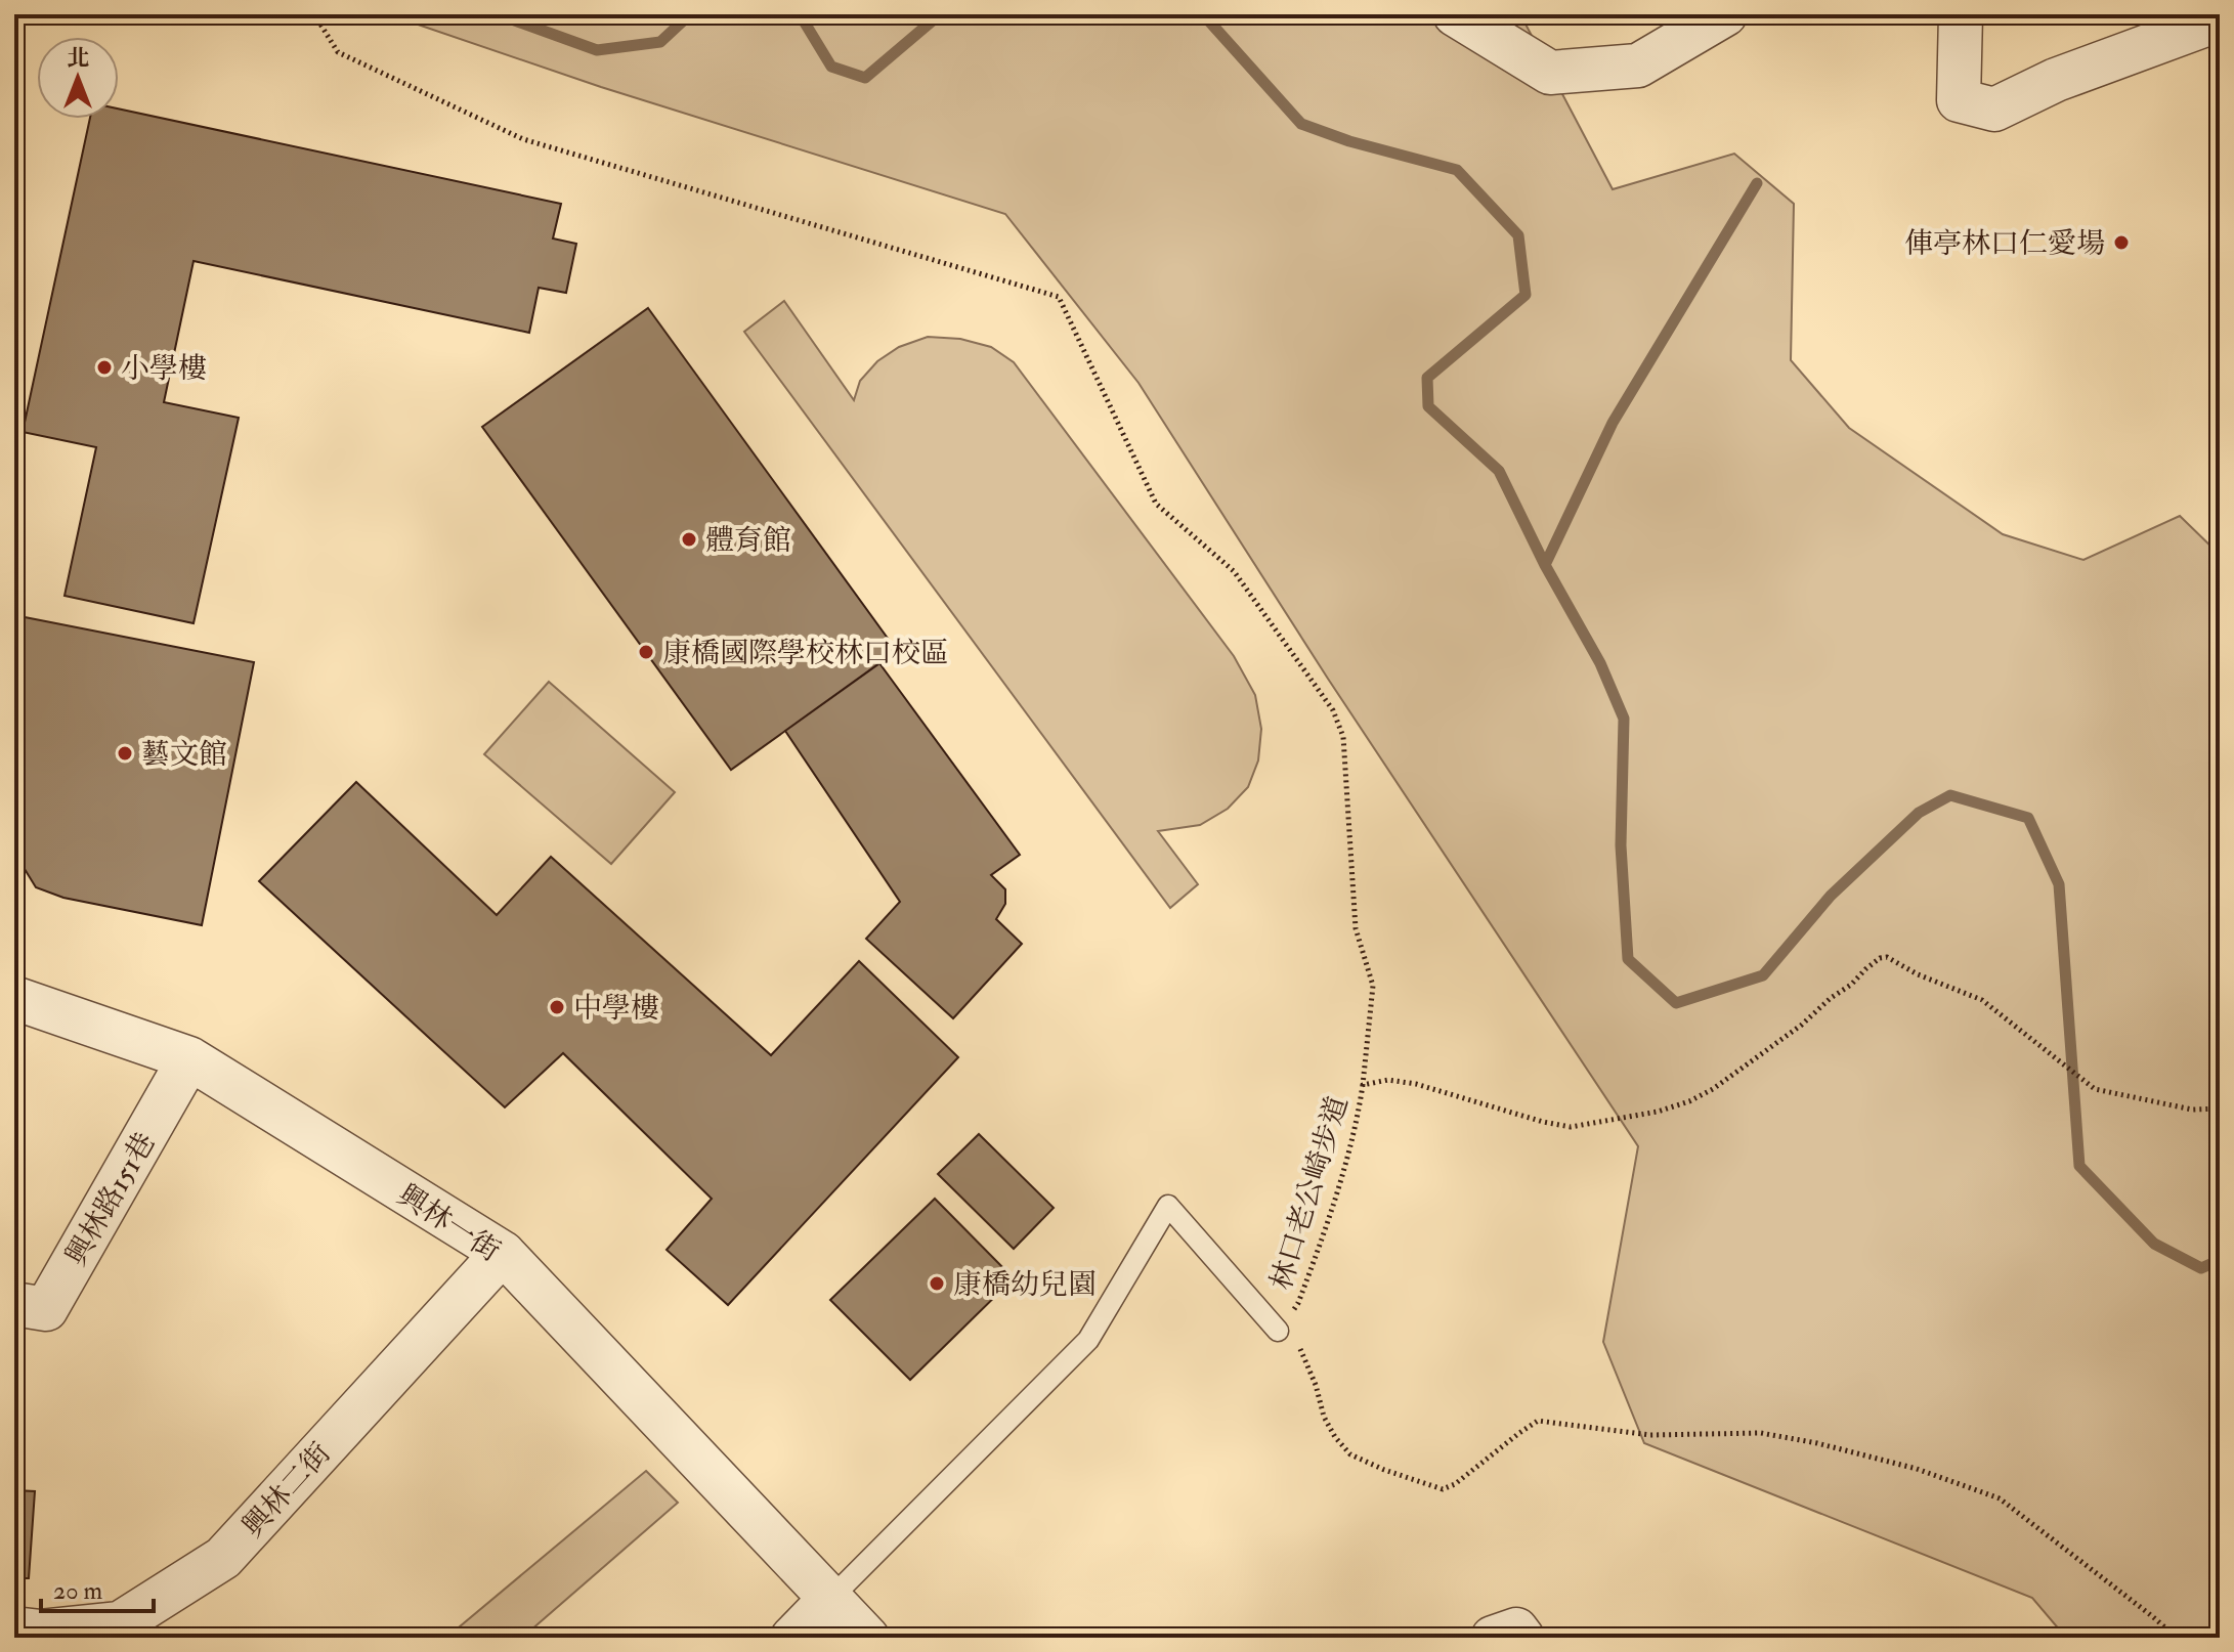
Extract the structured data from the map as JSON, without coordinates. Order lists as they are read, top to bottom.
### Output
{
  "streets": {
    "street": ["興林路151巷", "興林一街", "興林二街"],
    "path": ["林口老公崎步道"]
  },
  "crossings": [
    ["興林路151巷", "興林一街"],
    ["興林一街", "興林二街"]
  ],
  "places": [
    "俥亭林口仁愛場",
    "小學樓",
    "體育館",
    "康橋國際學校林口校區",
    "藝文館",
    "中學樓",
    "康橋幼兒園"
  ],
  "scale_bar": "20 m",
  "north": "top"
}
